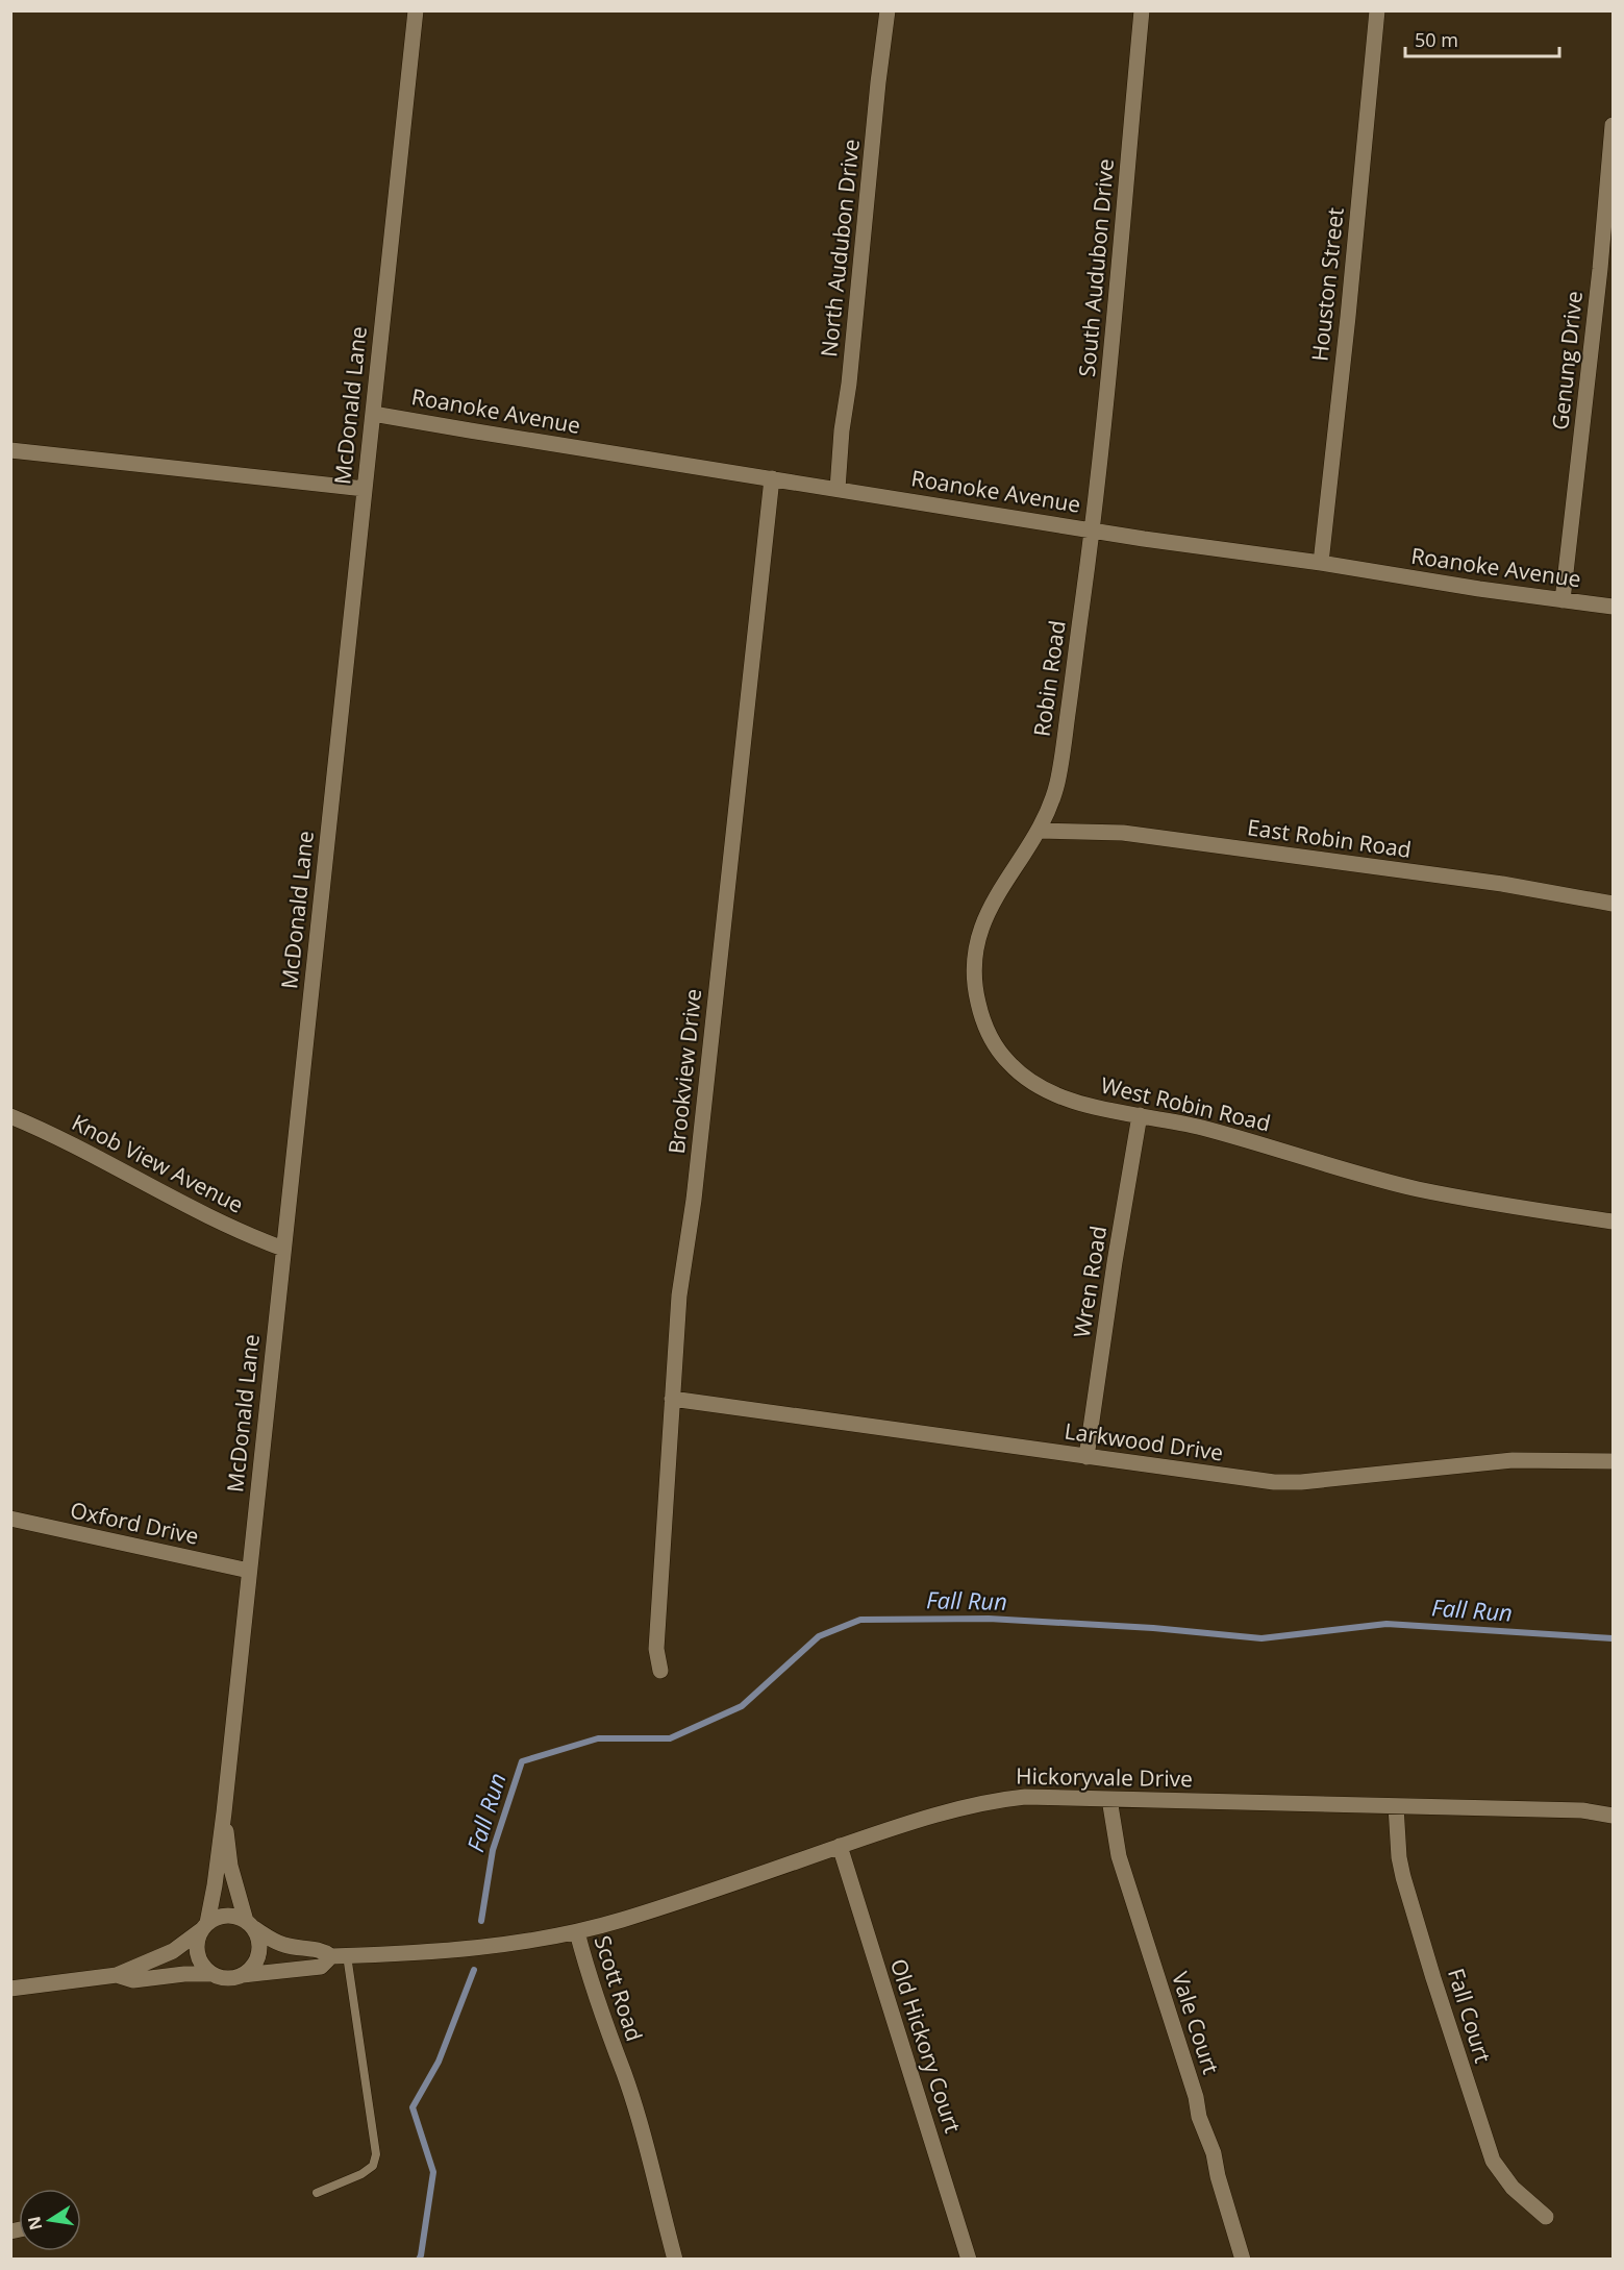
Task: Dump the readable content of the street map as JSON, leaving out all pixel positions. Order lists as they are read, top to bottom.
{
  "streets": {
    "street": [
      "North Audubon Drive",
      "South Audubon Drive",
      "Houston Street",
      "Genung Drive",
      "McDonald Lane",
      "Roanoke Avenue",
      "Robin Road",
      "East Robin Road",
      "Brookview Drive",
      "West Robin Road",
      "Knob View Avenue",
      "Wren Road",
      "Larkwood Drive",
      "Oxford Drive",
      "Hickoryvale Drive",
      "Scott Road",
      "Fall Court",
      "Vale Court",
      "Old Hickory Court"
    ]
  },
  "crossings": [
    ["North Audubon Drive", "Roanoke Avenue"],
    ["South Audubon Drive", "Roanoke Avenue"],
    ["South Audubon Drive", "Robin Road"],
    ["Houston Street", "Roanoke Avenue"],
    ["Genung Drive", "Roanoke Avenue"],
    ["McDonald Lane", "Roanoke Avenue"],
    ["McDonald Lane", "Knob View Avenue"],
    ["McDonald Lane", "Oxford Drive"],
    ["McDonald Lane", "Scott Road"],
    ["Roanoke Avenue", "Robin Road"],
    ["Roanoke Avenue", "Brookview Drive"],
    ["Robin Road", "East Robin Road"],
    ["Robin Road", "West Robin Road"],
    ["East Robin Road", "West Robin Road"],
    ["Brookview Drive", "Larkwood Drive"],
    ["West Robin Road", "Wren Road"],
    ["Wren Road", "Larkwood Drive"],
    ["Hickoryvale Drive", "Scott Road"],
    ["Hickoryvale Drive", "Fall Court"],
    ["Hickoryvale Drive", "Vale Court"],
    ["Hickoryvale Drive", "Old Hickory Court"]
  ],
  "water": ["Fall Run"],
  "scale_bar": "50 m",
  "north": "left"
}
